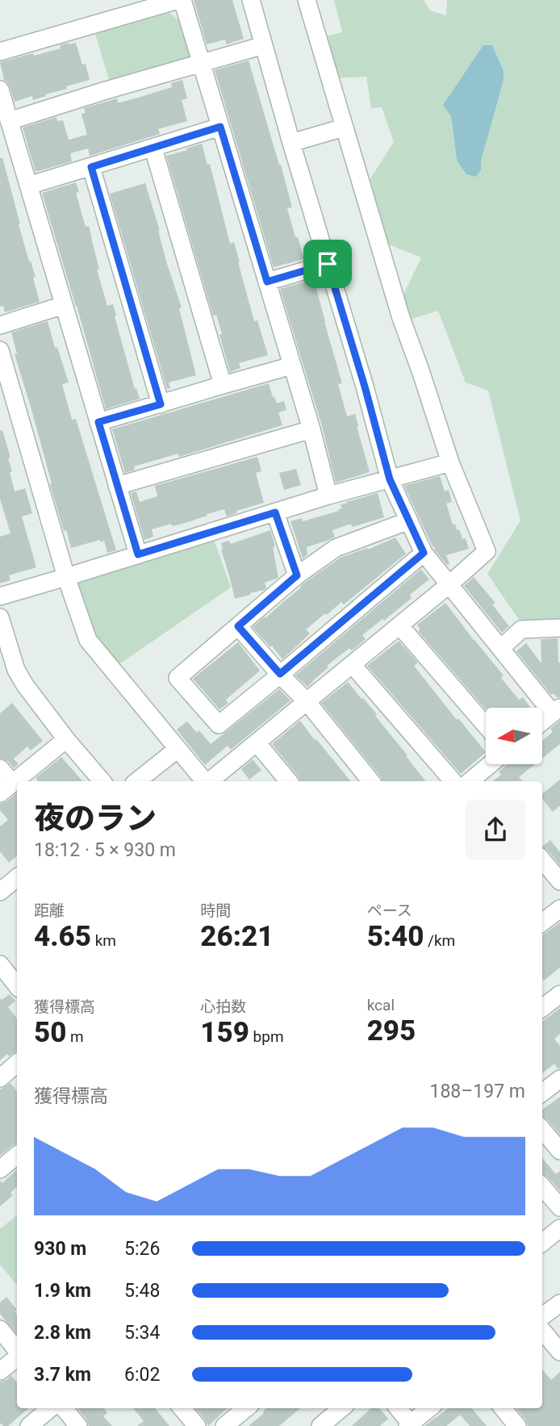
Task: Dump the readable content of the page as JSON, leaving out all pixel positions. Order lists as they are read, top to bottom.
{
  "north": "left",
  "page": {
    "heading": ["夜のラン", "18:12 · 5 × 930 m"],
    "stats": [
      ["距離", "4.65 km"],
      ["時間", "26:21"],
      ["ペース", "5:40 /km"],
      ["獲得標高", "50 m"],
      ["心拍数", "159 bpm"],
      ["kcal", "295"]
    ],
    "chart": ["獲得標高", "188–197 m"],
    "list": [
      {
        "name": "930 m",
        "note": "5:26"
      },
      {
        "name": "1.9 km",
        "note": "5:48"
      },
      {
        "name": "2.8 km",
        "note": "5:34"
      },
      {
        "name": "3.7 km",
        "note": "6:02"
      }
    ]
  }
}
